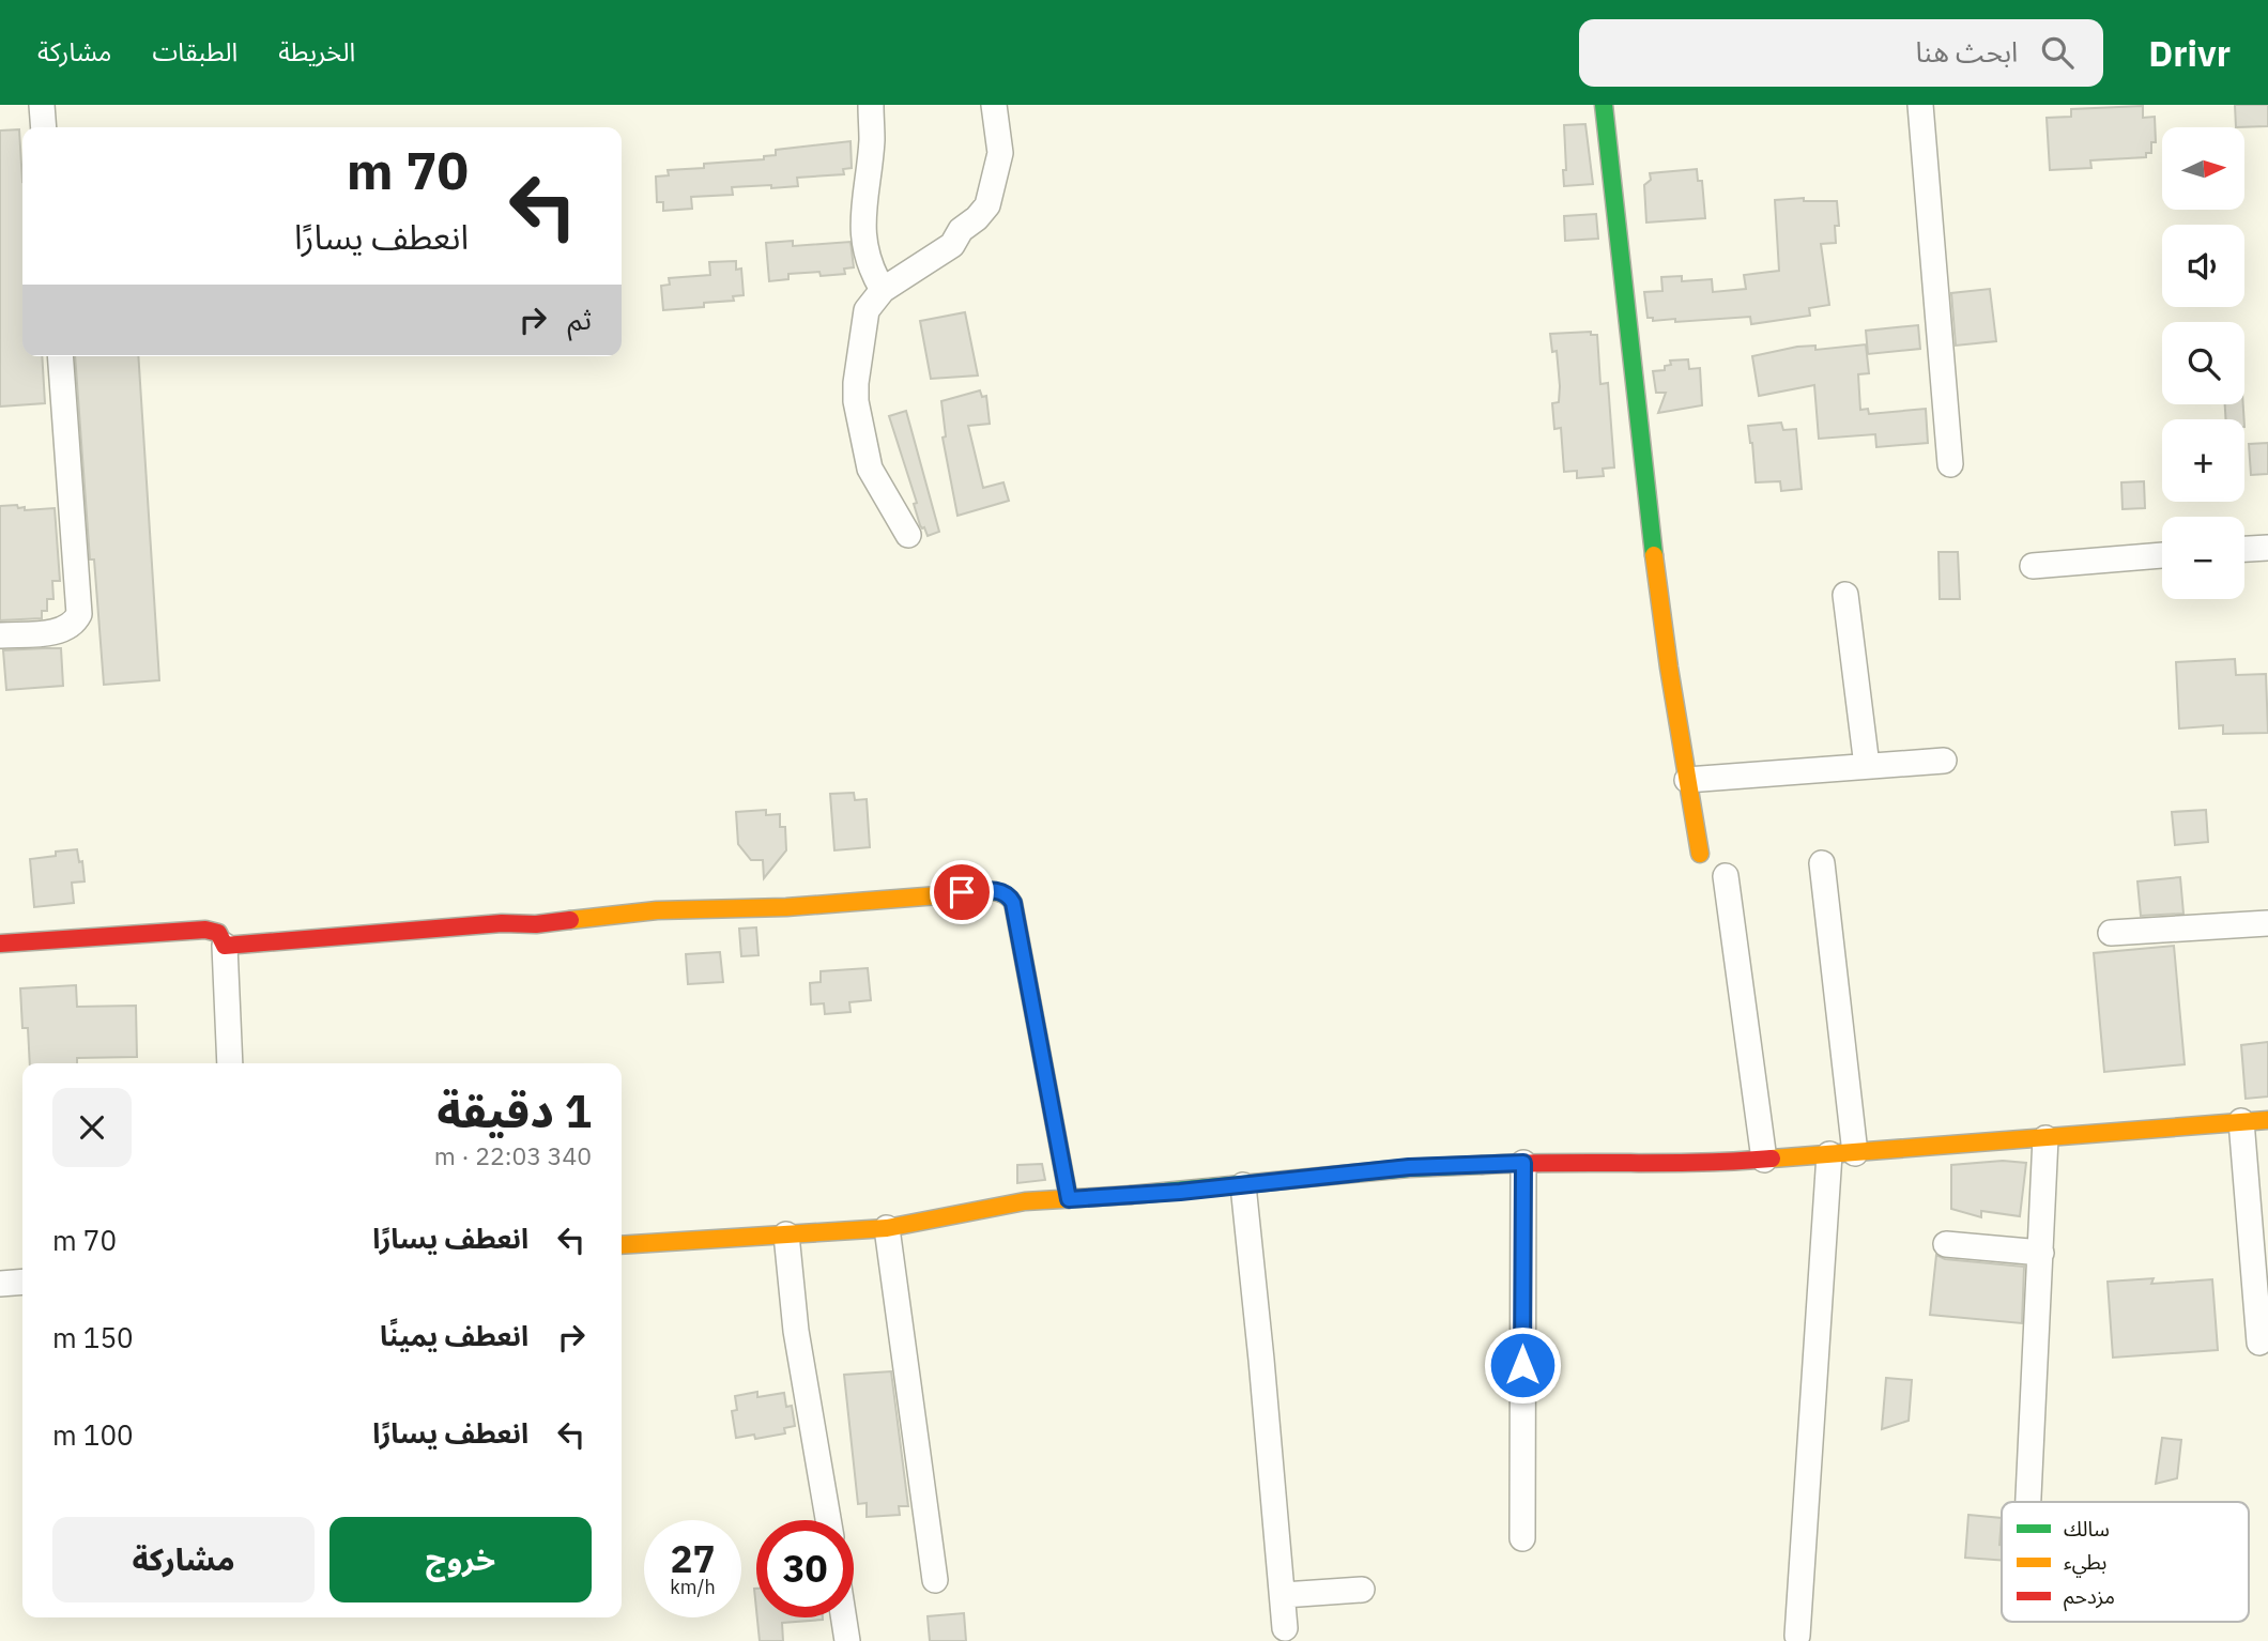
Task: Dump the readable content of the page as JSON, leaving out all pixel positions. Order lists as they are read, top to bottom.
{
  "legend": ["سالك", "بطيء", "مزدحم"],
  "north": "right",
  "page": {
    "header": "Drivr",
    "search": "ابحث هنا",
    "nav": ["الخريطة", "الطبقات", "مشاركة"],
    "map_buttons": ["+", "−"],
    "turn": ["70 m", "انعطف يسارًا"],
    "then": "ثم",
    "heading": ["1 دقيقة", "340 m · 22:03"],
    "list": [
      {
        "name": "انعطف يسارًا",
        "value": "70 m"
      },
      {
        "name": "انعطف يمينًا",
        "value": "150 m"
      },
      {
        "name": "انعطف يسارًا",
        "value": "100 m"
      }
    ],
    "buttons": ["خروج", "مشاركة"],
    "speed": "27 km/h",
    "limit": "30"
  }
}
